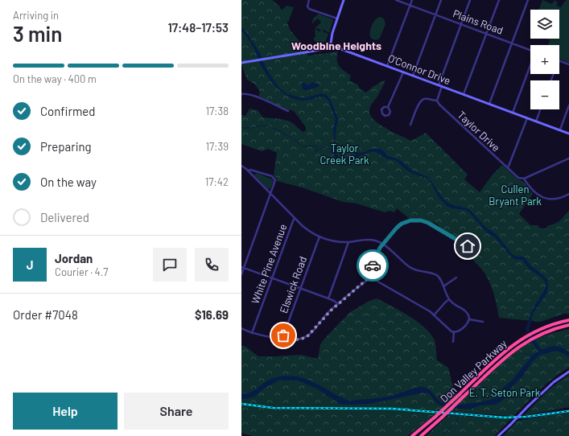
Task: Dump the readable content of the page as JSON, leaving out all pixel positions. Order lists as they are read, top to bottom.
{
  "streets": {
    "highway": ["Don Valley Parkway"],
    "main road": ["O'Connor Drive"],
    "street": [
      "Plains Road",
      "Taylor Drive",
      "White Pine Avenue",
      "Elswick Road"
    ]
  },
  "districts": ["Woodbine Heights"],
  "parks": ["Taylor Creek Park", "Cullen Bryant Park", "E. T. Seton Park"],
  "page": {
    "heading": ["3 min", "Arriving in", "17:48–17:53"],
    "panel": [
      "Jordan",
      "Courier · 4.7",
      "Order #7048",
      "$16.69"
    ],
    "map_buttons": ["+", "−"],
    "bar": "On the way · 400 m",
    "list": [
      ["Confirmed", "17:38"],
      ["Preparing", "17:39"],
      ["On the way", "17:42"],
      "Delivered"
    ],
    "round": "J",
    "buttons": ["Help", "Share"]
  }
}
